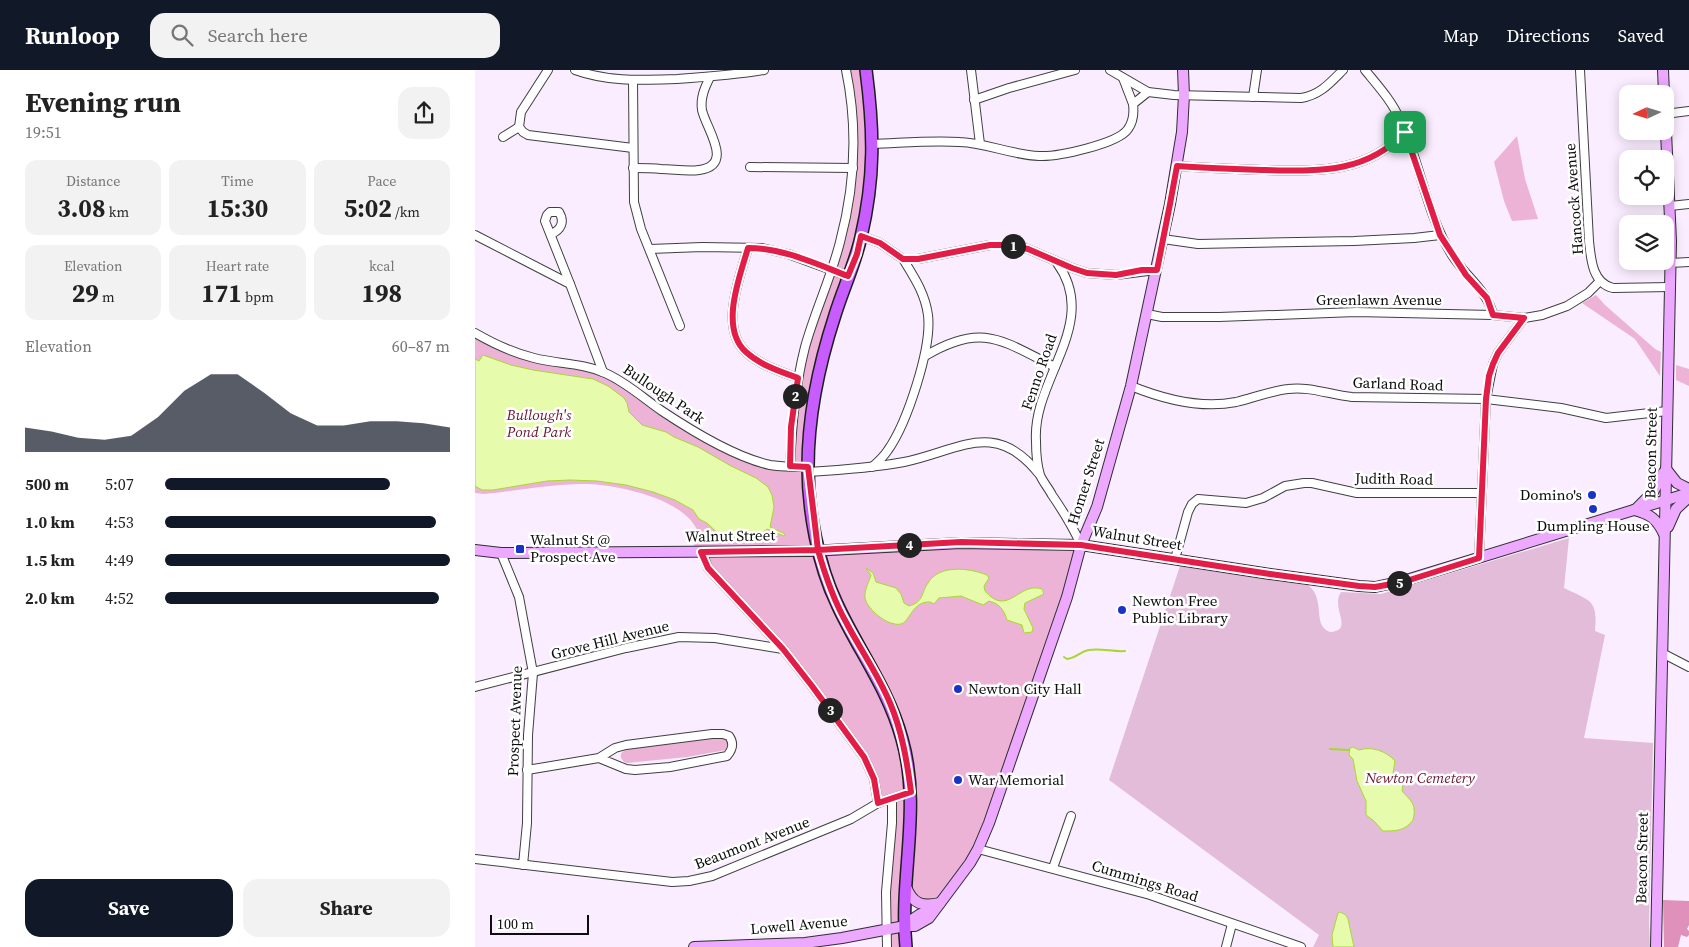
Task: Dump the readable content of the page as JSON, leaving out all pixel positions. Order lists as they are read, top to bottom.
{
  "streets": {
    "main road": [
      "Beacon Street",
      "Homer Street",
      "Walnut Street",
      "Lowell Avenue"
    ],
    "street": [
      "Hancock Avenue",
      "Greenlawn Avenue",
      "Fenno Road",
      "Garland Road",
      "Bullough Park",
      "Judith Road",
      "Grove Hill Avenue",
      "Prospect Avenue",
      "Beaumont Avenue",
      "Cummings Road"
    ]
  },
  "crossings": [
    ["Hancock Avenue", "Greenlawn Avenue"],
    ["Greenlawn Avenue", "Homer Street"],
    ["Fenno Road", "Bullough Park"],
    ["Fenno Road", "Homer Street"],
    ["Fenno Road", "Walnut Street"],
    ["Garland Road", "Beacon Street"],
    ["Garland Road", "Homer Street"],
    ["Beacon Street", "Walnut Street"],
    ["Judith Road", "Walnut Street"],
    ["Homer Street", "Walnut Street"],
    ["Homer Street", "Cummings Road"],
    ["Homer Street", "Lowell Avenue"],
    ["Walnut Street", "Prospect Avenue"],
    ["Grove Hill Avenue", "Prospect Avenue"],
    ["Prospect Avenue", "Beaumont Avenue"]
  ],
  "parks": ["Bullough's Pond Park", "Newton Cemetery"],
  "places": {
    "other": [
      "Domino's",
      "Dumpling House",
      "Newton Free Public Library",
      "Newton City Hall",
      "War Memorial"
    ],
    "transit": ["Walnut St @ Prospect Ave"]
  },
  "scale_bar": "100 m",
  "north": "left",
  "page": {
    "header": "Runloop",
    "search": "Search here",
    "nav": ["Map", "Directions", "Saved"],
    "heading": ["Evening run", "19:51"],
    "stats": [
      ["Distance", "3.08 km"],
      ["Time", "15:30"],
      ["Pace", "5:02 /km"],
      ["Elevation", "29 m"],
      ["Heart rate", "171 bpm"],
      ["kcal", "198"]
    ],
    "pins": [
      "1",
      "2",
      "4",
      "5",
      "3"
    ],
    "chart": ["Elevation", "60–87 m"],
    "list": [
      {
        "name": "500 m",
        "note": "5:07"
      },
      {
        "name": "1.0 km",
        "note": "4:53"
      },
      {
        "name": "1.5 km",
        "note": "4:49"
      },
      {
        "name": "2.0 km",
        "note": "4:52"
      }
    ],
    "buttons": ["Save", "Share"],
    "scale": "100 m"
  }
}
